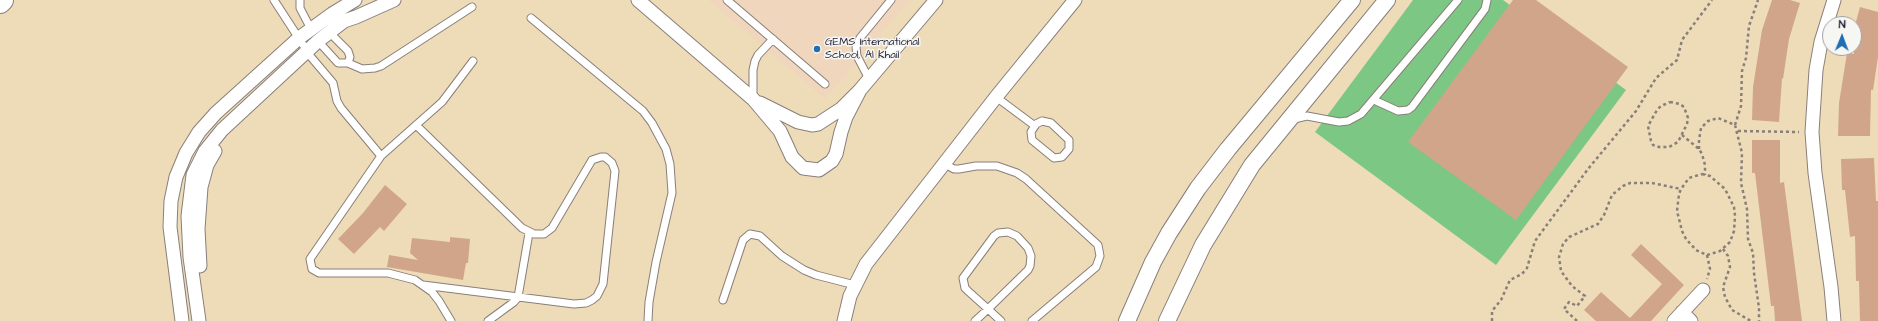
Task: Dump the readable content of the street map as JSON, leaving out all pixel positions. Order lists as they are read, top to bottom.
{
  "places": ["GEMS International School, Al Khail"],
  "north": "top"
}
